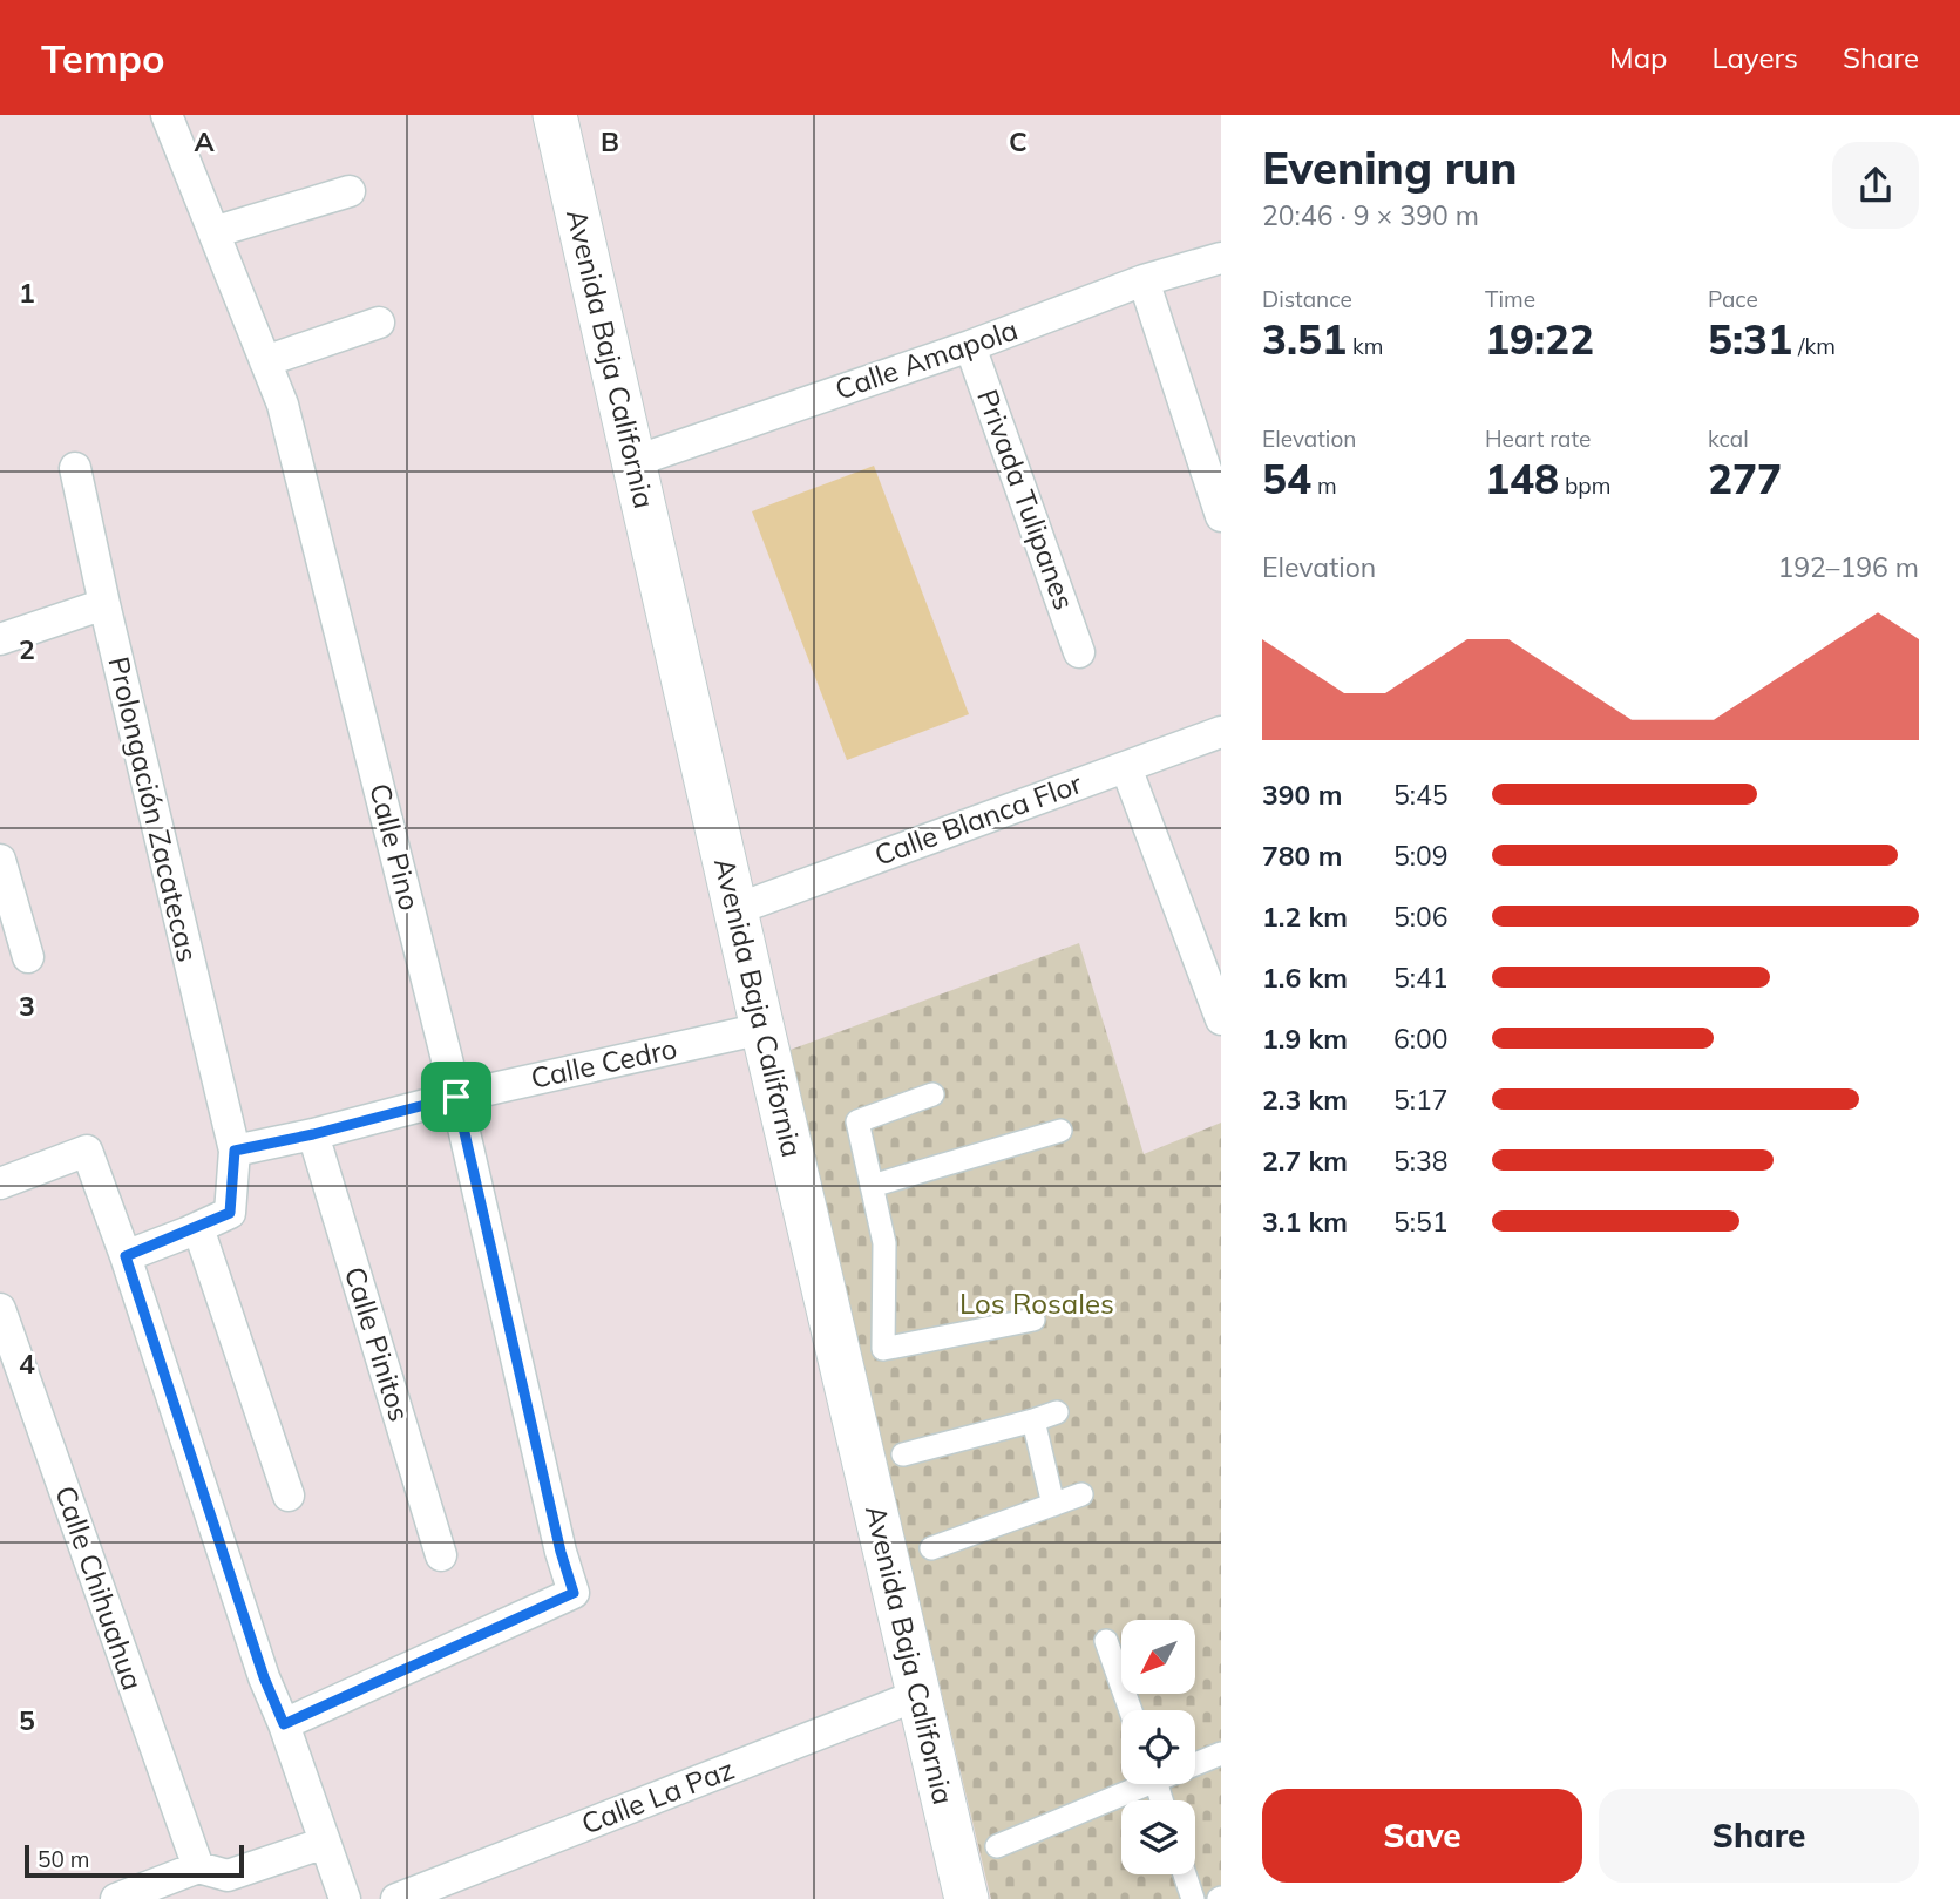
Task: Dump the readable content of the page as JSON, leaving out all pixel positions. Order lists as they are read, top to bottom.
{
  "streets": {
    "main road": ["Avenida Baja California"],
    "street": [
      "Calle Amapola",
      "Privada Tulipanes",
      "Prolongación Zacatecas",
      "Calle Blanca Flor",
      "Calle Pino",
      "Calle Cedro",
      "Calle Pinitos",
      "Calle Chihuahua",
      "Calle La Paz"
    ]
  },
  "crossings": [
    ["Avenida Baja California", "Calle Amapola"],
    ["Avenida Baja California", "Calle Blanca Flor"],
    ["Avenida Baja California", "Calle Cedro"],
    ["Avenida Baja California", "Calle La Paz"],
    ["Calle Amapola", "Privada Tulipanes"],
    ["Prolongación Zacatecas", "Calle Cedro"],
    ["Calle Pino", "Calle Cedro"],
    ["Calle Cedro", "Calle Pinitos"]
  ],
  "parks": ["Los Rosales"],
  "scale_bar": "50 m",
  "north": "bottom left",
  "page": {
    "header": "Tempo",
    "nav": ["Map", "Layers", "Share"],
    "heading": ["Evening run", "20:46 · 9 × 390 m"],
    "stats": [
      ["Distance", "3.51 km"],
      ["Time", "19:22"],
      ["Pace", "5:31 /km"],
      ["Elevation", "54 m"],
      ["Heart rate", "148 bpm"],
      ["kcal", "277"]
    ],
    "chart": ["Elevation", "192–196 m"],
    "list": [
      {
        "name": "390 m",
        "note": "5:45"
      },
      {
        "name": "780 m",
        "note": "5:09"
      },
      {
        "name": "1.2 km",
        "note": "5:06"
      },
      {
        "name": "1.6 km",
        "note": "5:41"
      },
      {
        "name": "1.9 km",
        "note": "6:00"
      },
      {
        "name": "2.3 km",
        "note": "5:17"
      },
      {
        "name": "2.7 km",
        "note": "5:38"
      },
      {
        "name": "3.1 km",
        "note": "5:51"
      }
    ],
    "buttons": ["Save", "Share"],
    "scale": "50 m"
  },
  "grid": {
    "columns": ["A", "B", "C"],
    "rows": [
      "1",
      "2",
      "3",
      "4",
      "5"
    ]
  }
}
